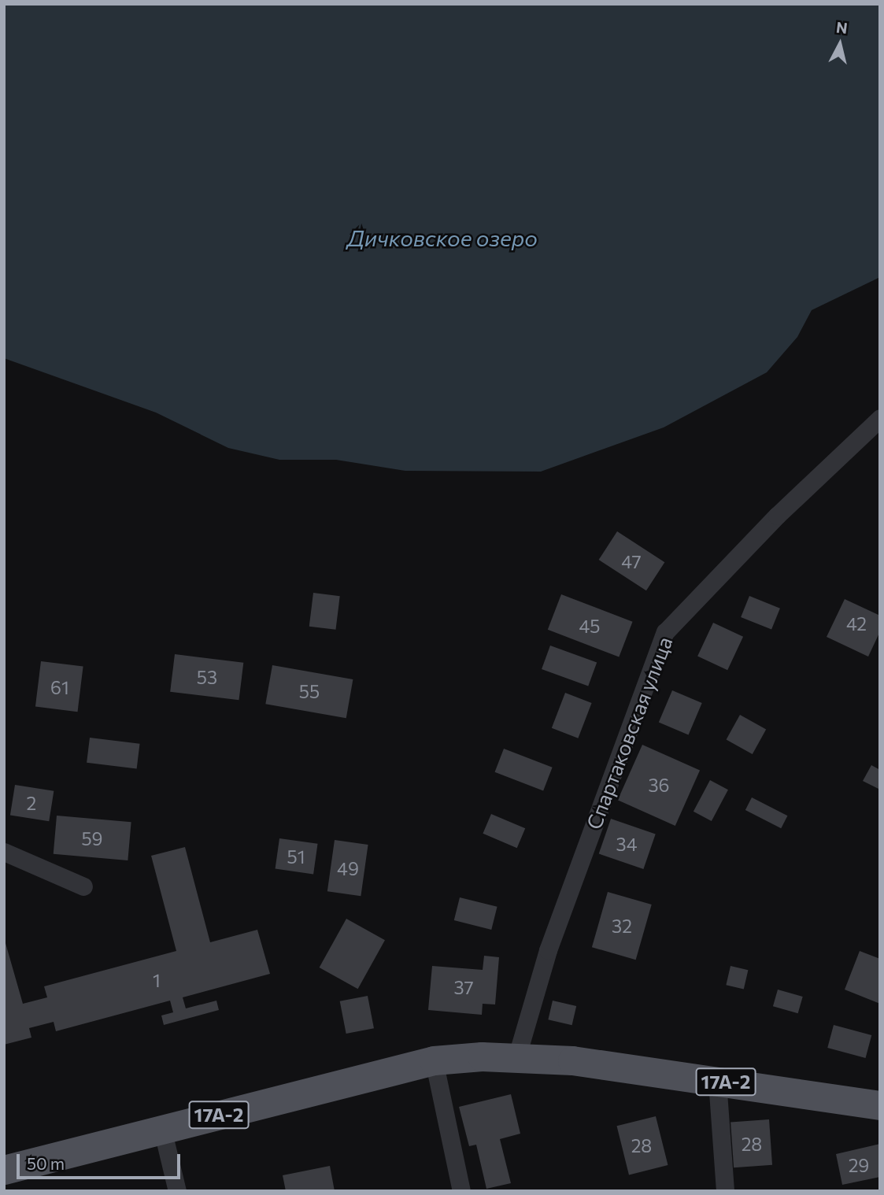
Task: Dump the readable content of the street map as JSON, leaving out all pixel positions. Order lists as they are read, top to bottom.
{
  "streets": {
    "main road": ["17А-2"],
    "street": ["Спартаковская улица"]
  },
  "crossings": [
    ["Спартаковская улица", "17А-2"]
  ],
  "water": ["Дичковское озеро"],
  "house_numbers": [
    "47",
    "42",
    "45",
    "53",
    "61",
    "55",
    "36",
    "2",
    "59",
    "34",
    "51",
    "49",
    "32",
    "1",
    "37",
    "28",
    "28",
    "29"
  ],
  "scale_bar": "50 m",
  "north": "top"
}
